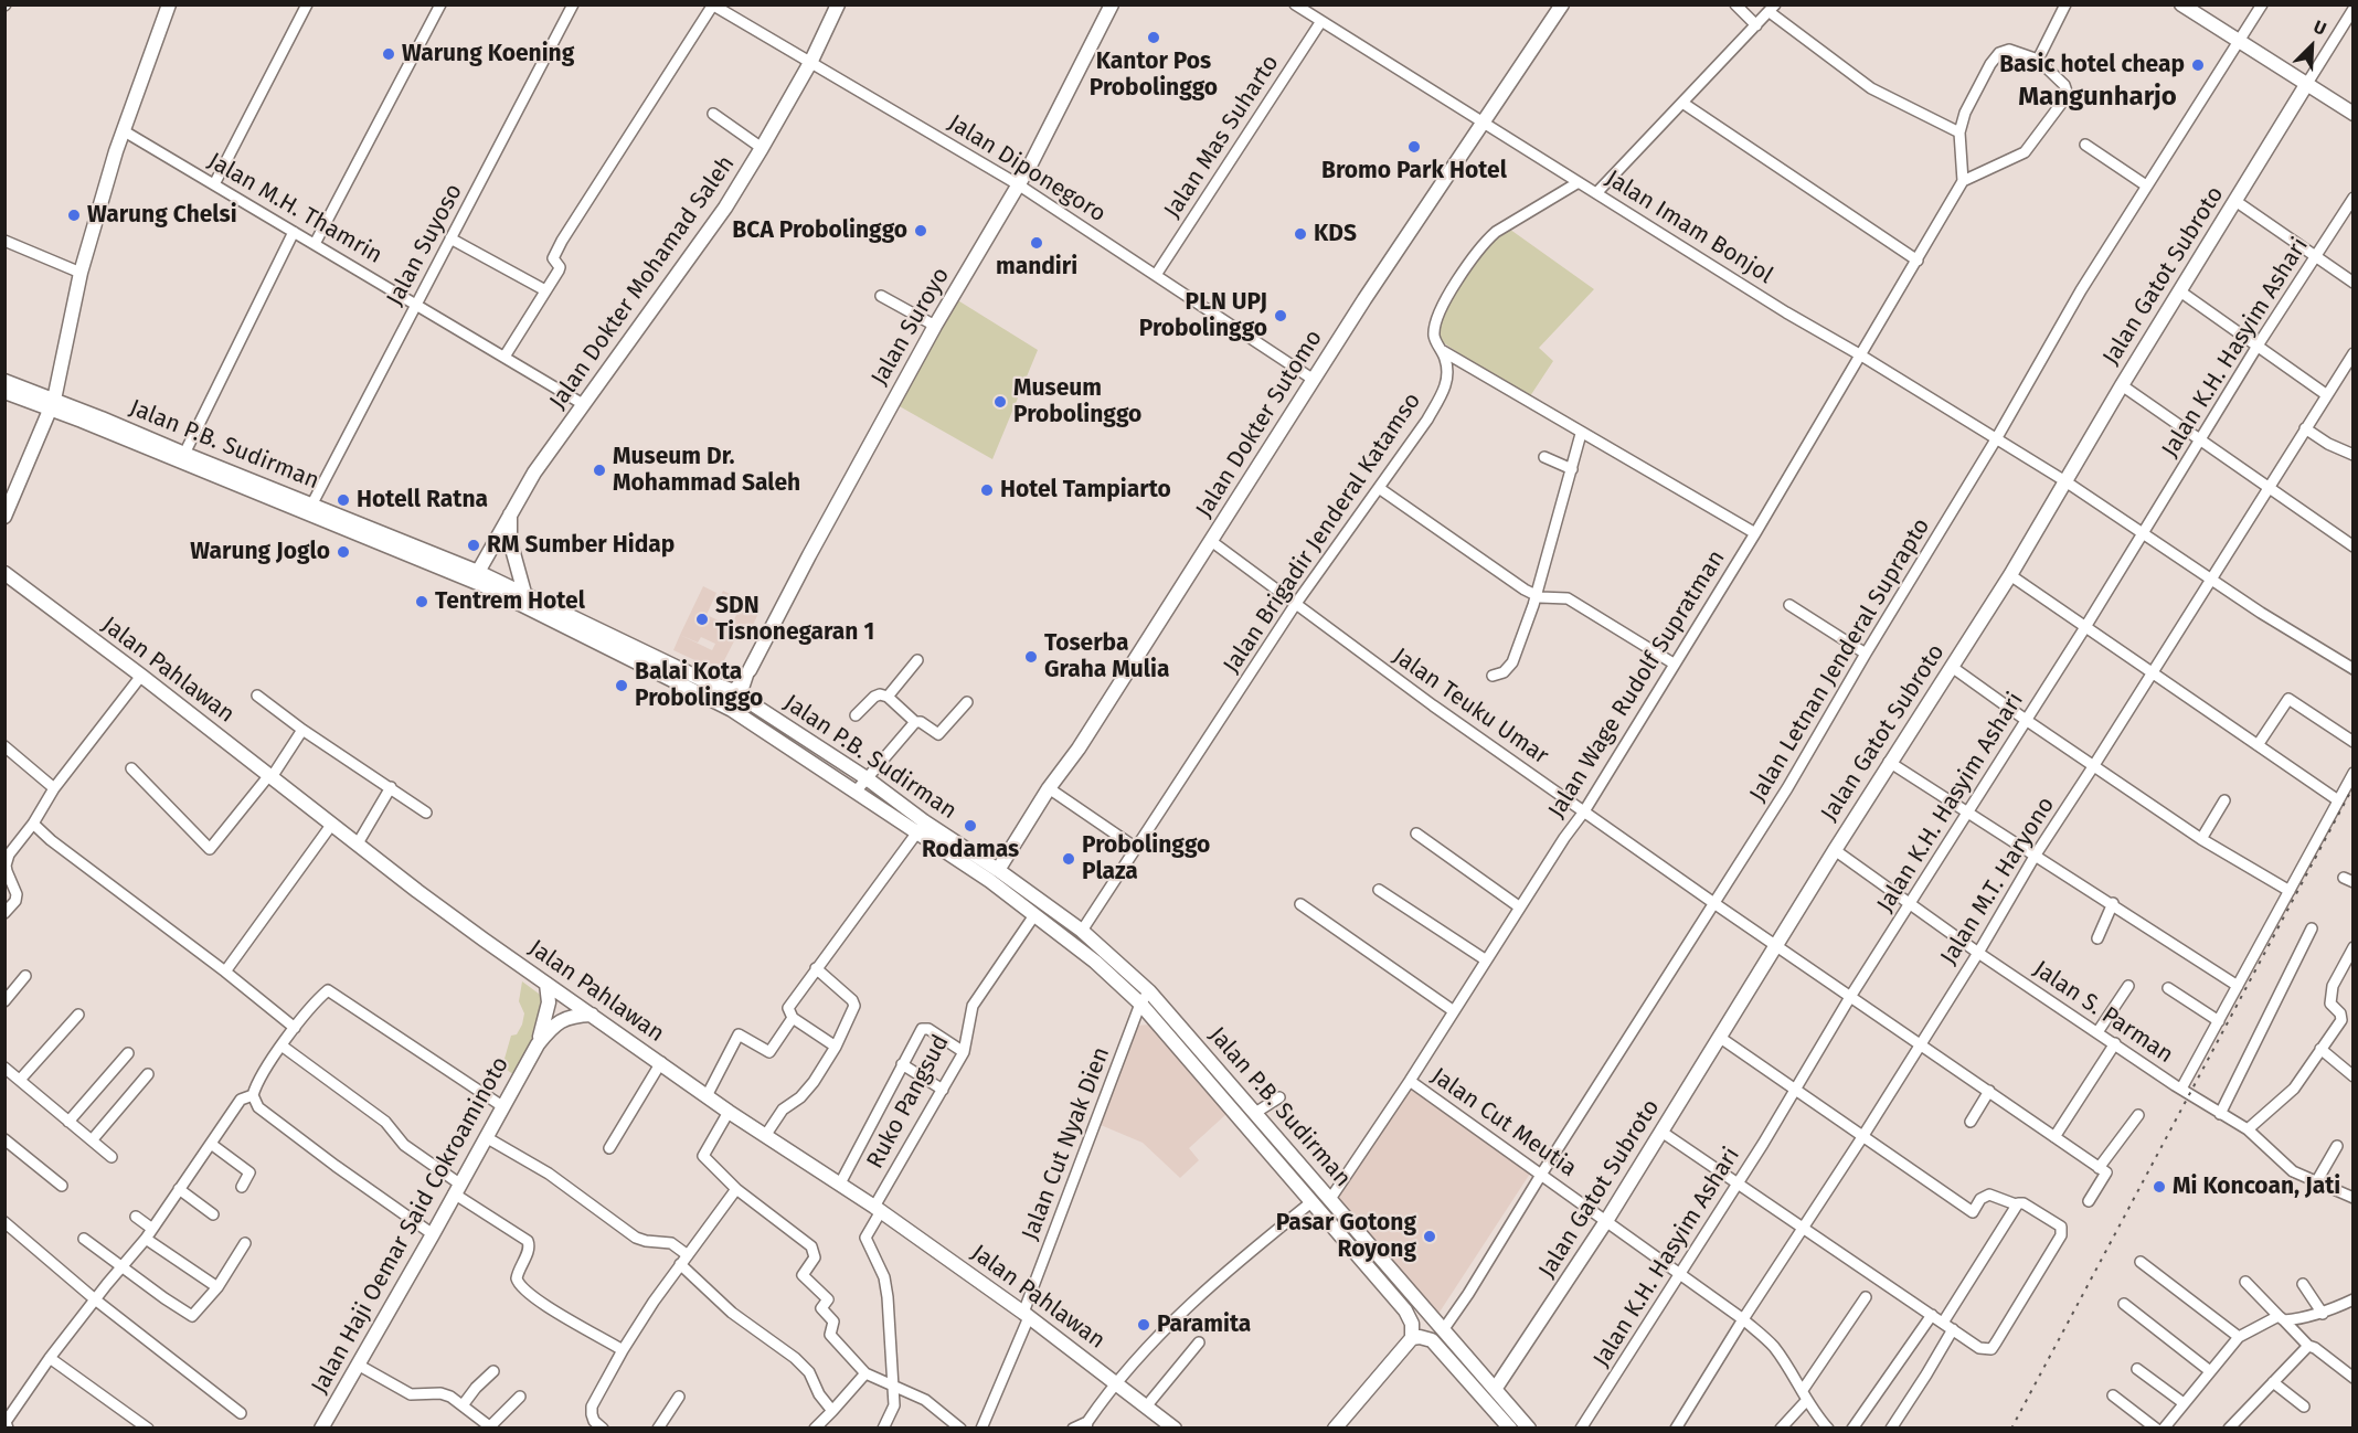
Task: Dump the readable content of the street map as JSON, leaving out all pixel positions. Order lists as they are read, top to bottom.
{
  "streets": {
    "main road": [
      "Jalan Gatot Subroto",
      "Jalan Dokter Mohamad Saleh",
      "Jalan Suroyo",
      "Jalan Dokter Sutomo",
      "Jalan P.B. Sudirman",
      "Jalan Pahlawan",
      "Jalan Haji Oemar Said Cokroaminoto"
    ],
    "street": [
      "Jalan Mas Suharto",
      "Jalan Diponegoro",
      "Jalan M.H. Thamrin",
      "Jalan Imam Bonjol",
      "Jalan Suyoso",
      "Jalan K.H. Hasyim Ashari",
      "Jalan Brigadir Jenderal Katamso",
      "Jalan Letnan Jenderal Suprapto",
      "Jalan Wage Rudolf Supratman",
      "Jalan Teuku Umar",
      "Jalan M.T. Haryono",
      "Jalan S. Parman",
      "Ruko Pangsud",
      "Jalan Cut Meutia",
      "Jalan Cut Nyak Dien"
    ]
  },
  "crossings": [
    ["Jalan Mas Suharto", "Jalan Diponegoro"],
    ["Jalan Mas Suharto", "Jalan Imam Bonjol"],
    ["Jalan Diponegoro", "Jalan Dokter Mohamad Saleh"],
    ["Jalan Diponegoro", "Jalan Suroyo"],
    ["Jalan Diponegoro", "Jalan Dokter Sutomo"],
    ["Jalan M.H. Thamrin", "Jalan Suyoso"],
    ["Jalan M.H. Thamrin", "Jalan Dokter Mohamad Saleh"],
    ["Jalan Imam Bonjol", "Jalan Gatot Subroto"],
    ["Jalan Imam Bonjol", "Jalan K.H. Hasyim Ashari"],
    ["Jalan Imam Bonjol", "Jalan Dokter Sutomo"],
    ["Jalan Imam Bonjol", "Jalan Brigadir Jenderal Katamso"],
    ["Jalan Imam Bonjol", "Jalan Letnan Jenderal Suprapto"],
    ["Jalan Imam Bonjol", "Jalan Wage Rudolf Supratman"],
    ["Jalan Imam Bonjol", "Jalan M.T. Haryono"],
    ["Jalan Suyoso", "Jalan P.B. Sudirman"],
    ["Jalan Gatot Subroto", "Jalan P.B. Sudirman"],
    ["Jalan Gatot Subroto", "Jalan Teuku Umar"],
    ["Jalan Gatot Subroto", "Jalan S. Parman"],
    ["Jalan Gatot Subroto", "Jalan Cut Meutia"],
    ["Jalan Dokter Mohamad Saleh", "Jalan P.B. Sudirman"],
    ["Jalan Suroyo", "Jalan P.B. Sudirman"],
    ["Jalan K.H. Hasyim Ashari", "Jalan Teuku Umar"],
    ["Jalan K.H. Hasyim Ashari", "Jalan S. Parman"],
    ["Jalan K.H. Hasyim Ashari", "Jalan Cut Meutia"],
    ["Jalan Dokter Sutomo", "Jalan P.B. Sudirman"],
    ["Jalan Dokter Sutomo", "Jalan Teuku Umar"],
    ["Jalan P.B. Sudirman", "Jalan Brigadir Jenderal Katamso"],
    ["Jalan P.B. Sudirman", "Jalan Letnan Jenderal Suprapto"],
    ["Jalan P.B. Sudirman", "Jalan Wage Rudolf Supratman"],
    ["Jalan P.B. Sudirman", "Ruko Pangsud"],
    ["Jalan P.B. Sudirman", "Jalan Cut Nyak Dien"],
    ["Jalan Brigadir Jenderal Katamso", "Jalan Teuku Umar"],
    ["Jalan Letnan Jenderal Suprapto", "Jalan Teuku Umar"],
    ["Jalan Letnan Jenderal Suprapto", "Jalan Cut Meutia"],
    ["Jalan Pahlawan", "Ruko Pangsud"],
    ["Jalan Pahlawan", "Jalan Cut Nyak Dien"],
    ["Jalan Wage Rudolf Supratman", "Jalan Teuku Umar"],
    ["Jalan Wage Rudolf Supratman", "Jalan Cut Meutia"],
    ["Jalan Teuku Umar", "Jalan M.T. Haryono"],
    ["Jalan M.T. Haryono", "Jalan S. Parman"],
    ["Jalan M.T. Haryono", "Jalan Cut Meutia"]
  ],
  "districts": ["Mangunharjo"],
  "places": [
    "Kantor Pos Probolinggo",
    "Warung Koening",
    "Basic hotel cheap",
    "Bromo Park Hotel",
    "Warung Chelsi",
    "BCA Probolinggo",
    "KDS",
    "mandiri",
    "PLN UPJ Probolinggo",
    "Museum Probolinggo",
    "Museum Dr. Mohammad Saleh",
    "Hotel Tampiarto",
    "Hotell Ratna",
    "RM Sumber Hidap",
    "Warung Joglo",
    "Tentrem Hotel",
    "SDN Tisnonegaran 1",
    "Toserba Graha Mulia",
    "Balai Kota Probolinggo",
    "Rodamas",
    "Probolinggo Plaza",
    "Mi Koncoan, Jati",
    "Pasar Gotong Royong",
    "Paramita"
  ],
  "north": "top right"
}
